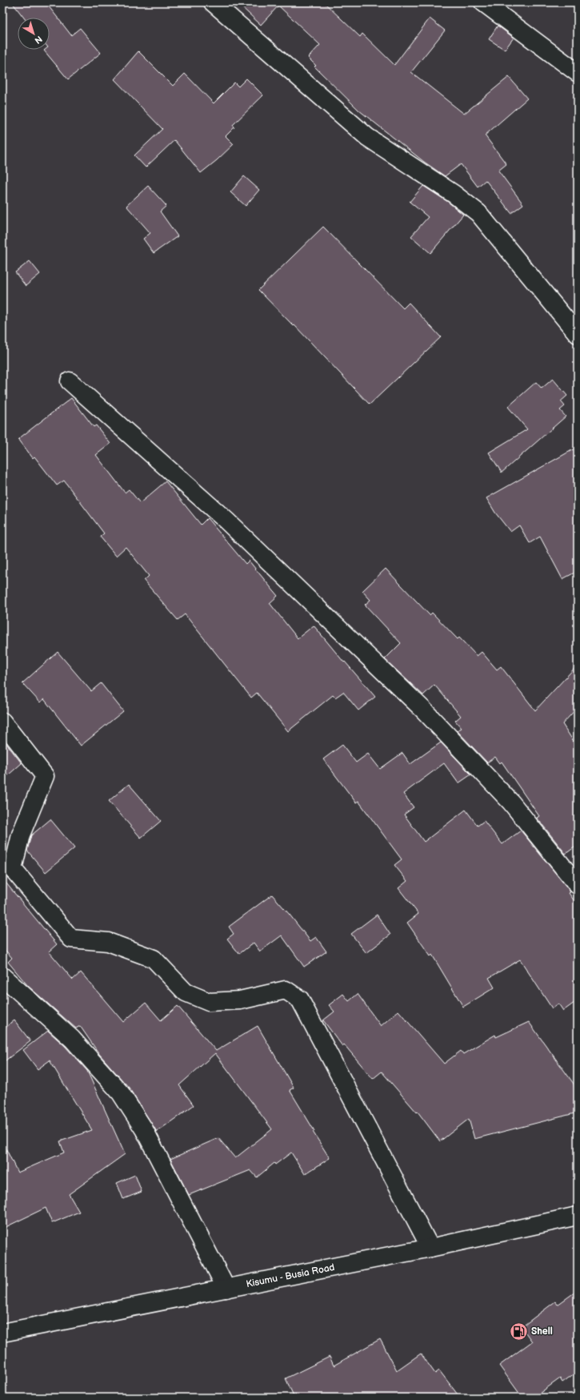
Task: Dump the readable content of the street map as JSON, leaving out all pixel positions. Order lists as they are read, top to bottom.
{
  "streets": {
    "main road": ["Kisumu - Busia Road"]
  },
  "places": {
    "fuel station": ["Shell"]
  },
  "north": "bottom right"
}
